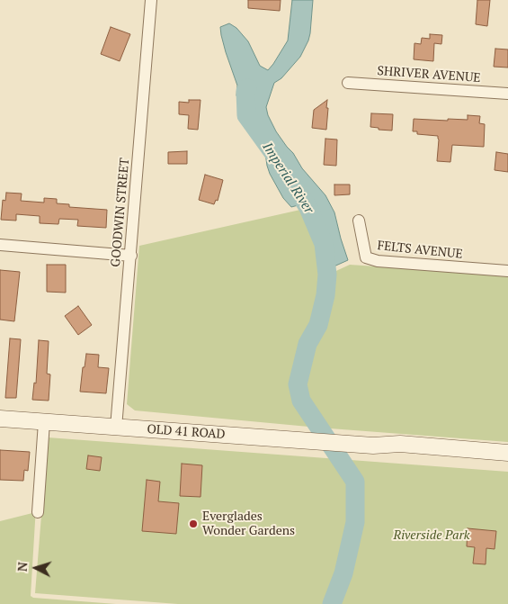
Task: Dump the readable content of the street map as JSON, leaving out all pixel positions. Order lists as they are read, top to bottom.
{
  "streets": {
    "street": [
      "SHRIVER AVENUE",
      "GOODWIN STREET",
      "FELTS AVENUE",
      "OLD 41 ROAD"
    ]
  },
  "crossings": [
    ["GOODWIN STREET", "OLD 41 ROAD"]
  ],
  "water": ["Imperial River"],
  "parks": ["Riverside Park"],
  "places": ["Everglades Wonder Gardens"],
  "north": "left"
}
